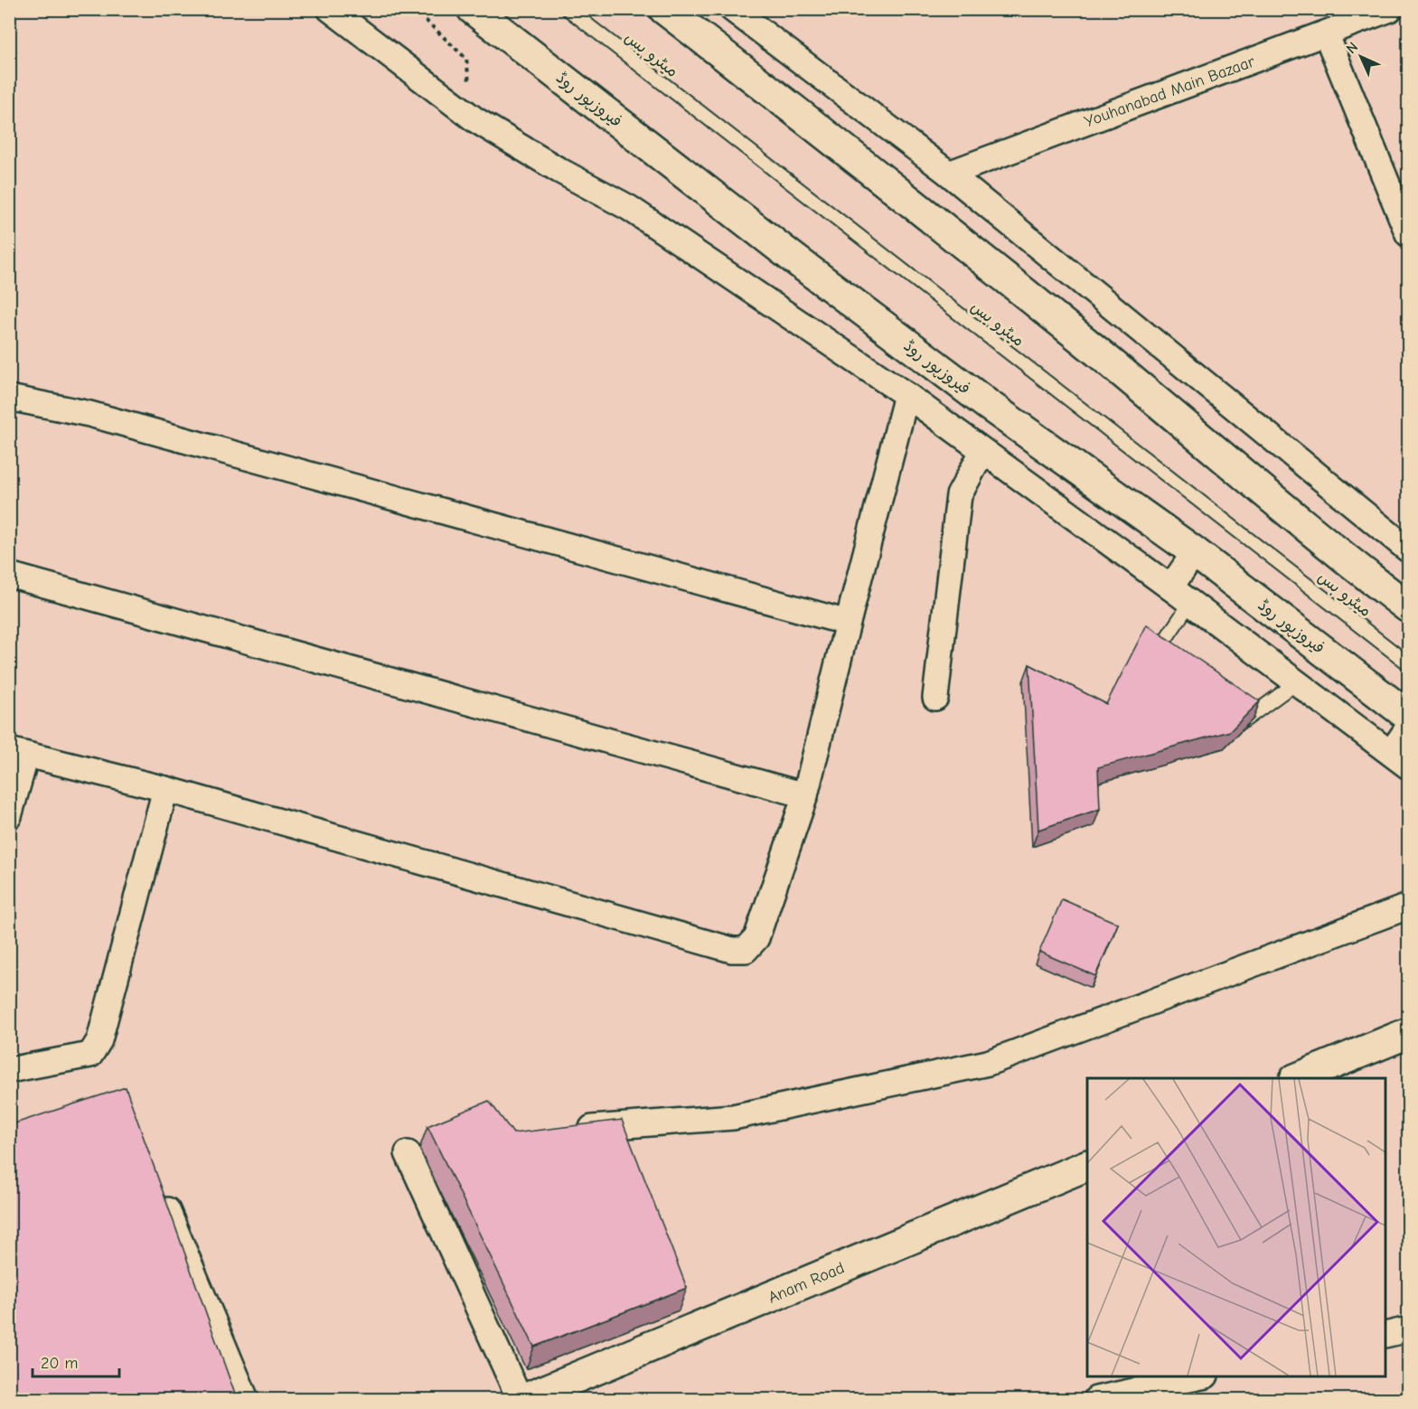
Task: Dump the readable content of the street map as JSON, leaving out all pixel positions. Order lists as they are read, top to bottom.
{
  "streets": {
    "main road": ["فیروزپور روڈ", "Anam Road"],
    "street": ["Youhanabad Main Bazaar"],
    "lane": ["میٹرو بس"]
  },
  "scale_bar": "20 m",
  "north": "top left"
}
